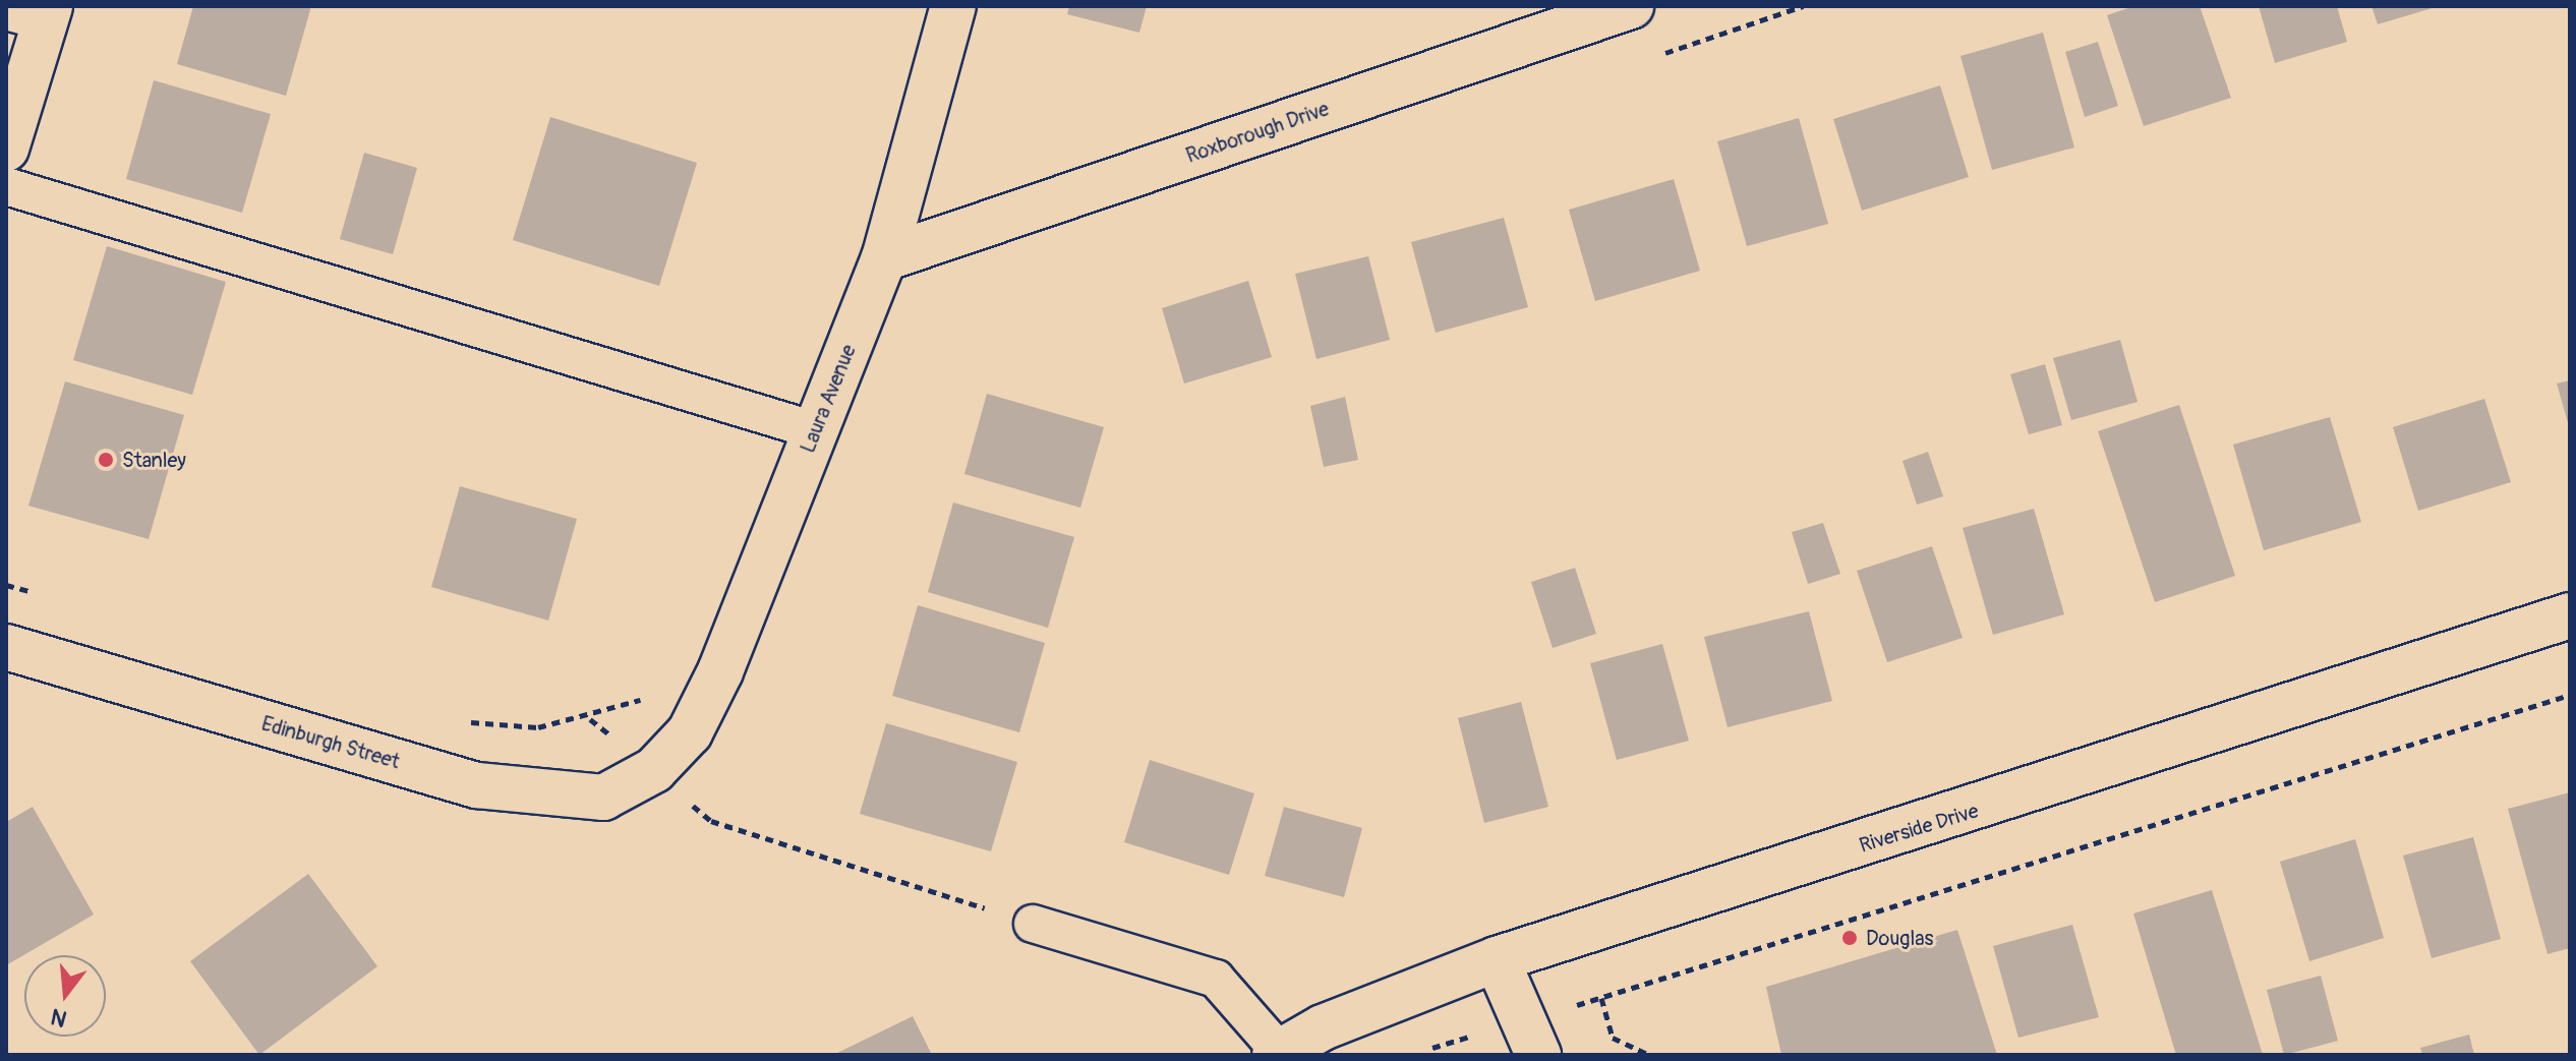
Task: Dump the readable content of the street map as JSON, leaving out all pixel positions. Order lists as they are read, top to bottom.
{
  "streets": {
    "street": [
      "Roxborough Drive",
      "Laura Avenue",
      "Edinburgh Street",
      "Riverside Drive"
    ]
  },
  "crossings": [
    ["Roxborough Drive", "Laura Avenue"],
    ["Laura Avenue", "Edinburgh Street"]
  ],
  "places": ["Stanley", "Douglas"],
  "north": "bottom"
}
